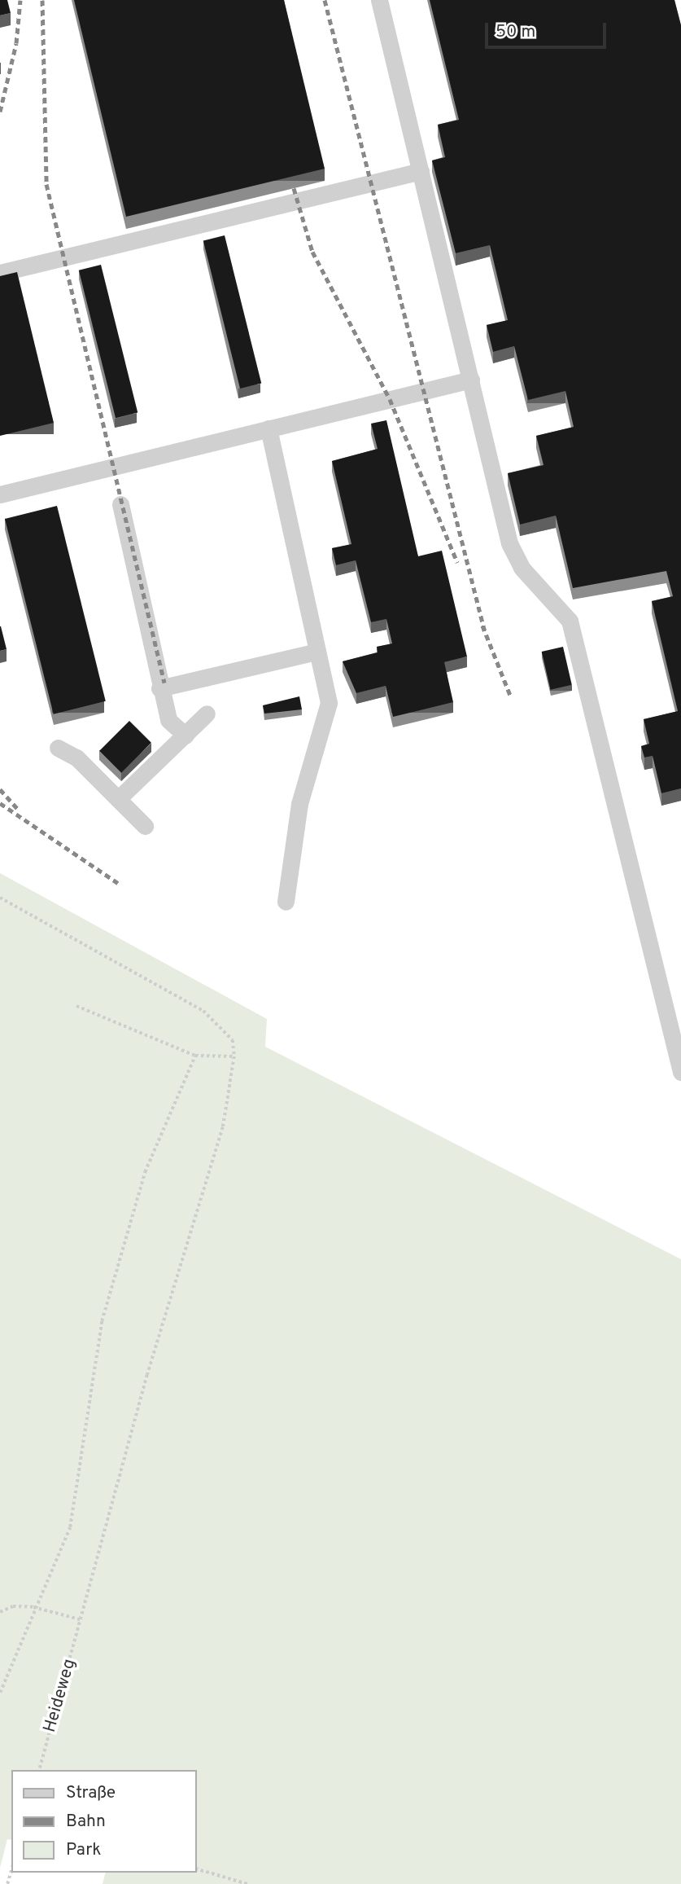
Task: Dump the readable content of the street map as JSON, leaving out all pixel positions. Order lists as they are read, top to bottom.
{
  "streets": {
    "path": ["Heideweg"]
  },
  "legend": ["Straße", "Bahn", "Park"],
  "scale_bar": "50 m"
}
